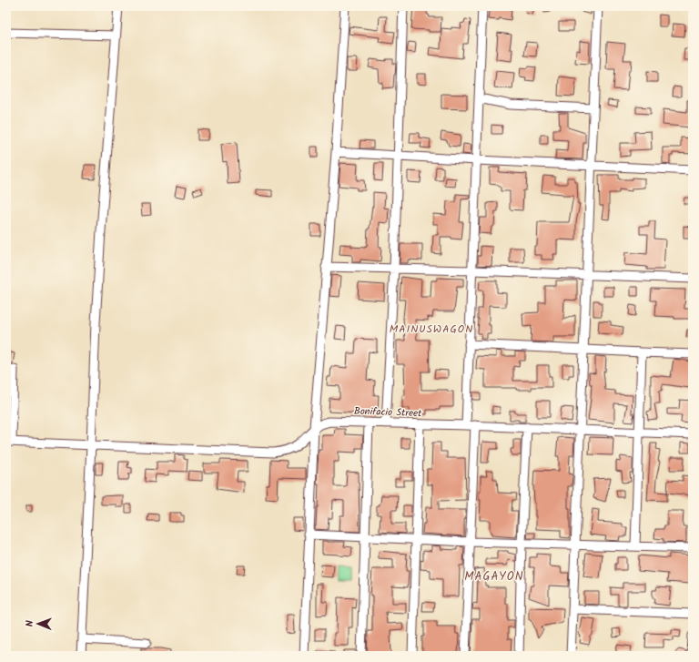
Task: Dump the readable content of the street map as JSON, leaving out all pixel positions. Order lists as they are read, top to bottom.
{
  "streets": {
    "street": ["Bonifacio Street"]
  },
  "districts": ["MAINUSWAGON", "MAGAYON"],
  "north": "left"
}
